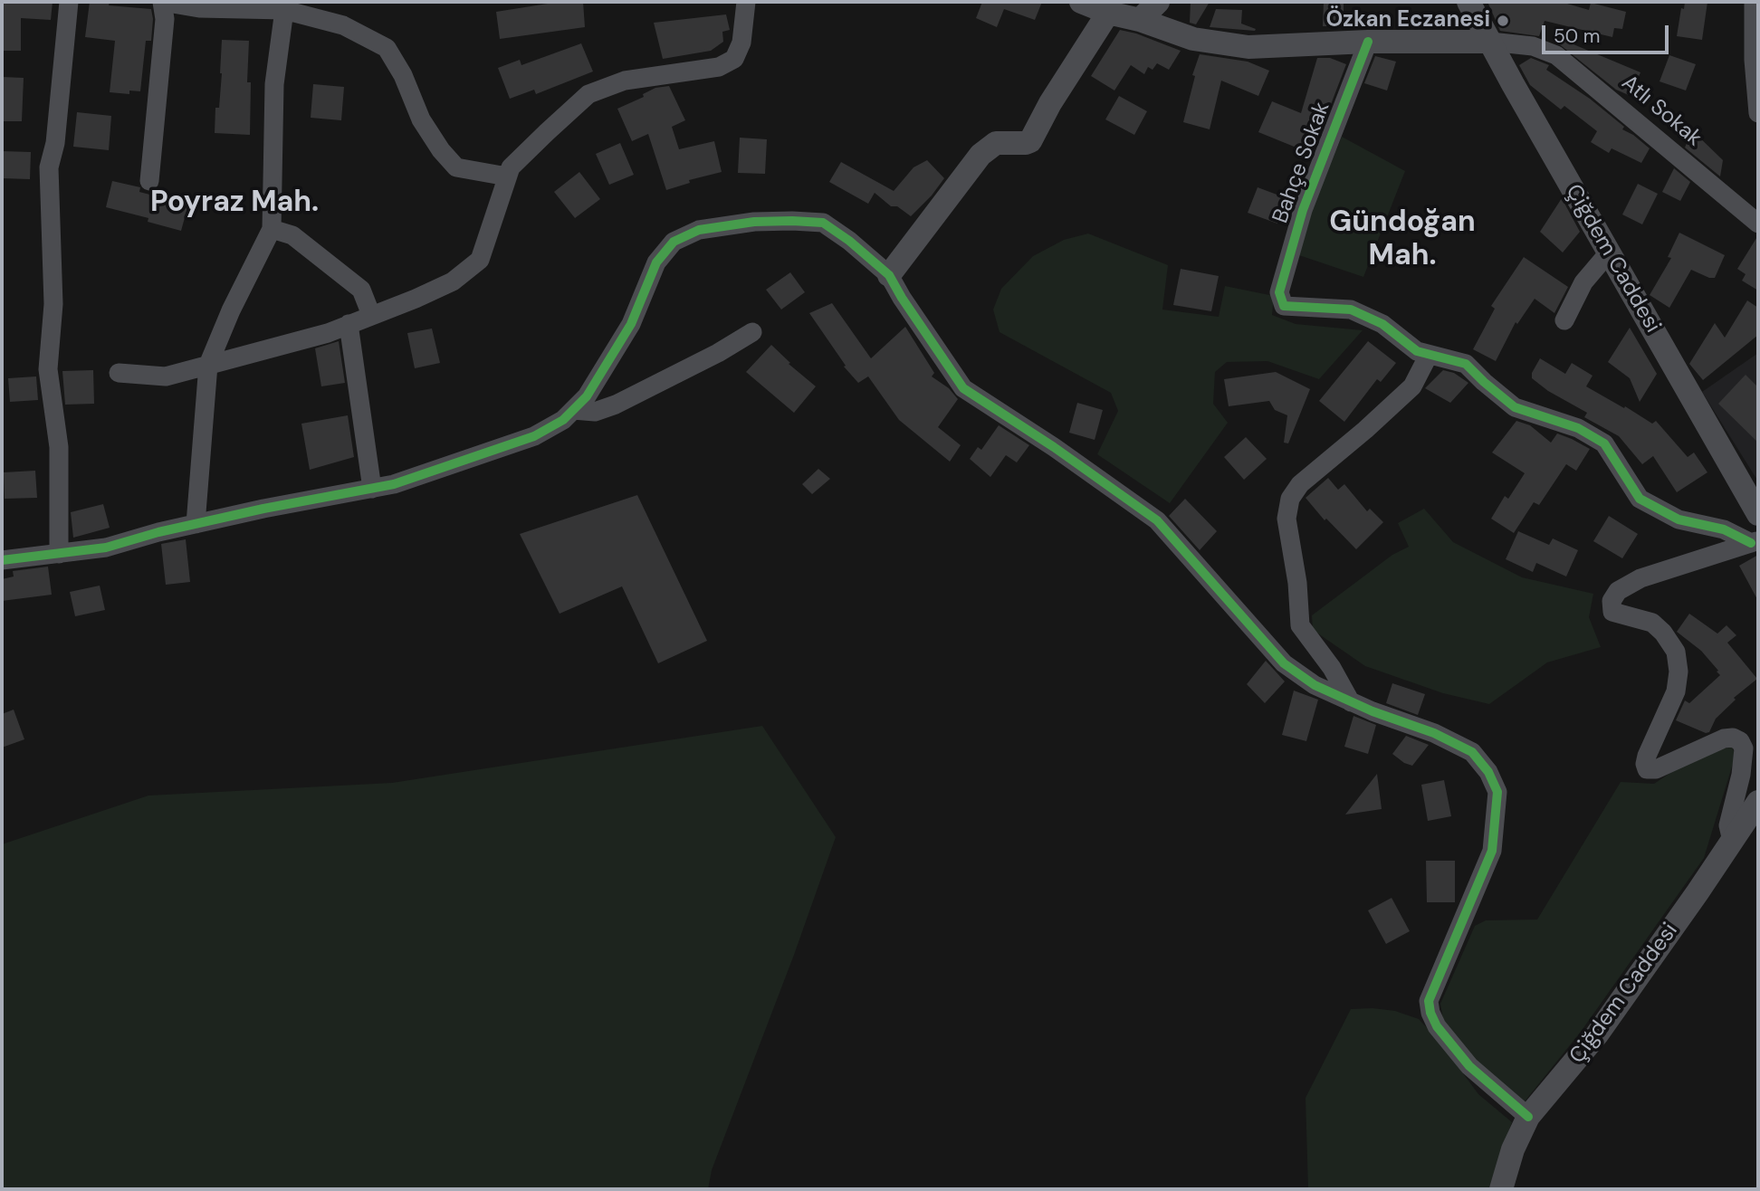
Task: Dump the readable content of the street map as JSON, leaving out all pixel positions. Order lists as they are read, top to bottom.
{
  "streets": {
    "street": ["Atlı Sokak", "Bahçe Sokak", "Çiğdem Caddesi"]
  },
  "crossings": [
    ["Atlı Sokak", "Çiğdem Caddesi"]
  ],
  "districts": ["Poyraz Mah.", "Gündoğan Mah."],
  "places": ["Özkan Eczanesi"],
  "scale_bar": "50 m"
}
